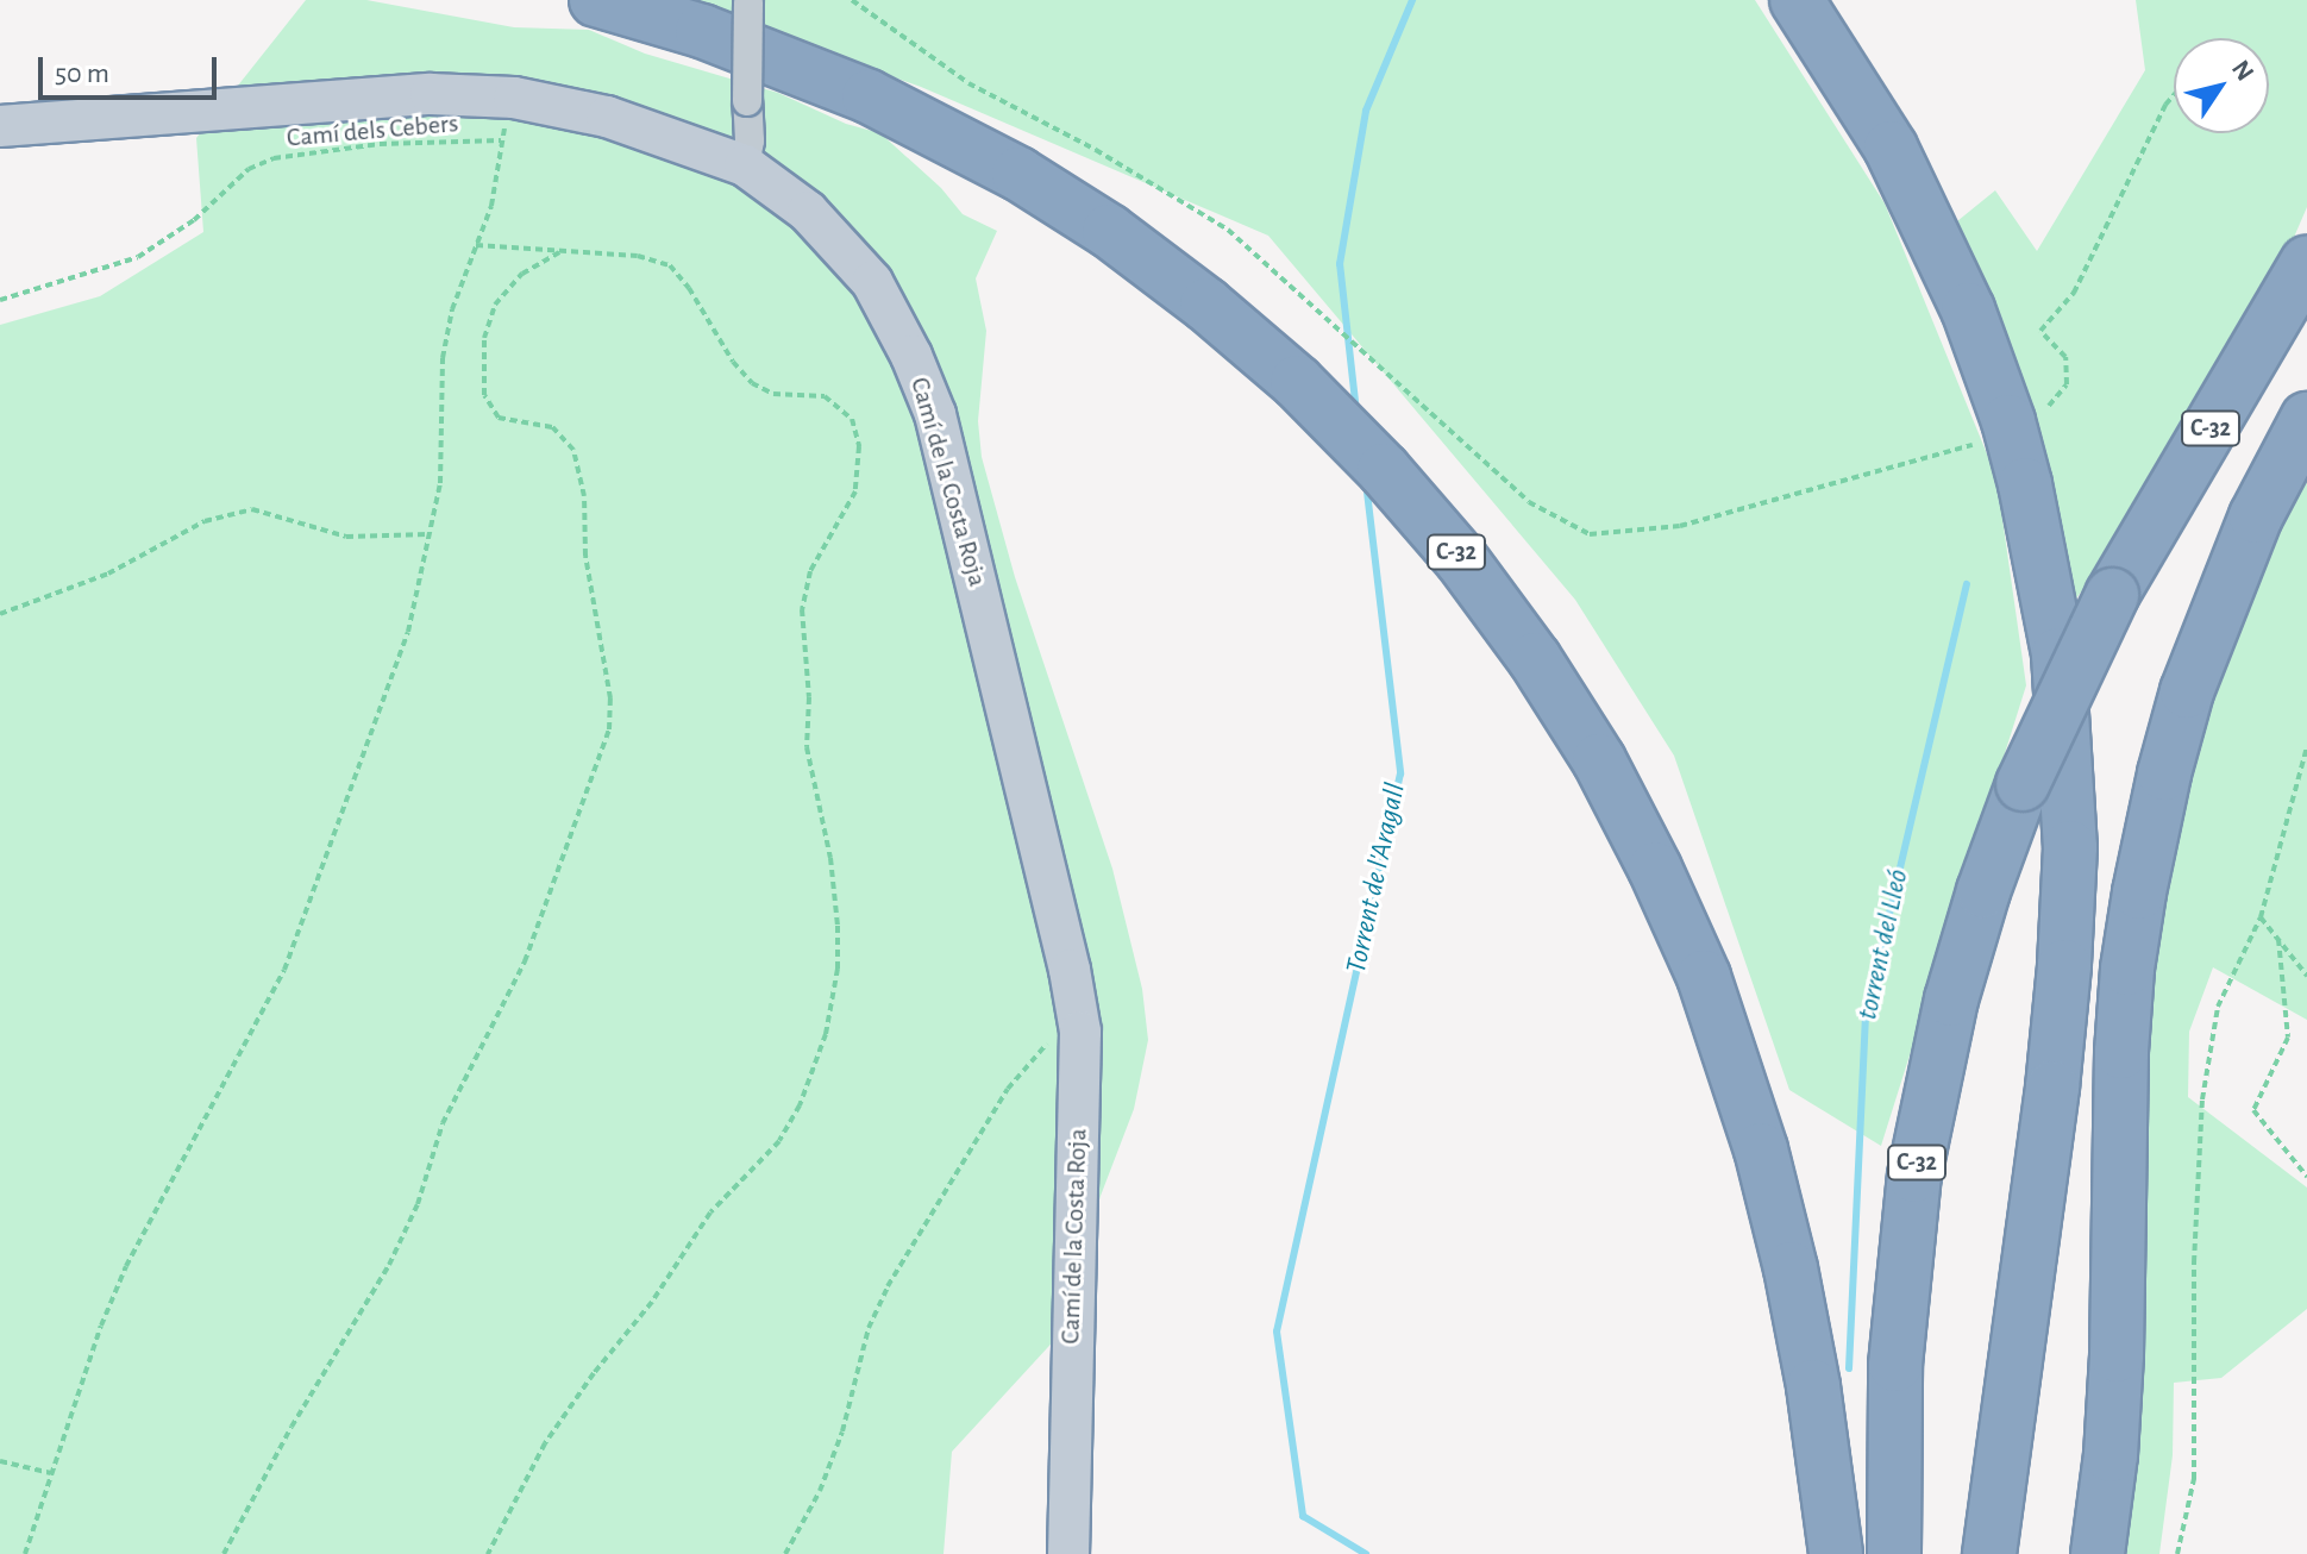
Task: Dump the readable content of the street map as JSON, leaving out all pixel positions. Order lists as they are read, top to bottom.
{
  "streets": {
    "highway": ["C-32"],
    "street": ["Camí de la Costa Roja"],
    "path": ["Camí dels Cebers"]
  },
  "water": ["Torrent de l'Aragall", "torrent del Lleó"],
  "scale_bar": "50 m",
  "north": "top right"
}
